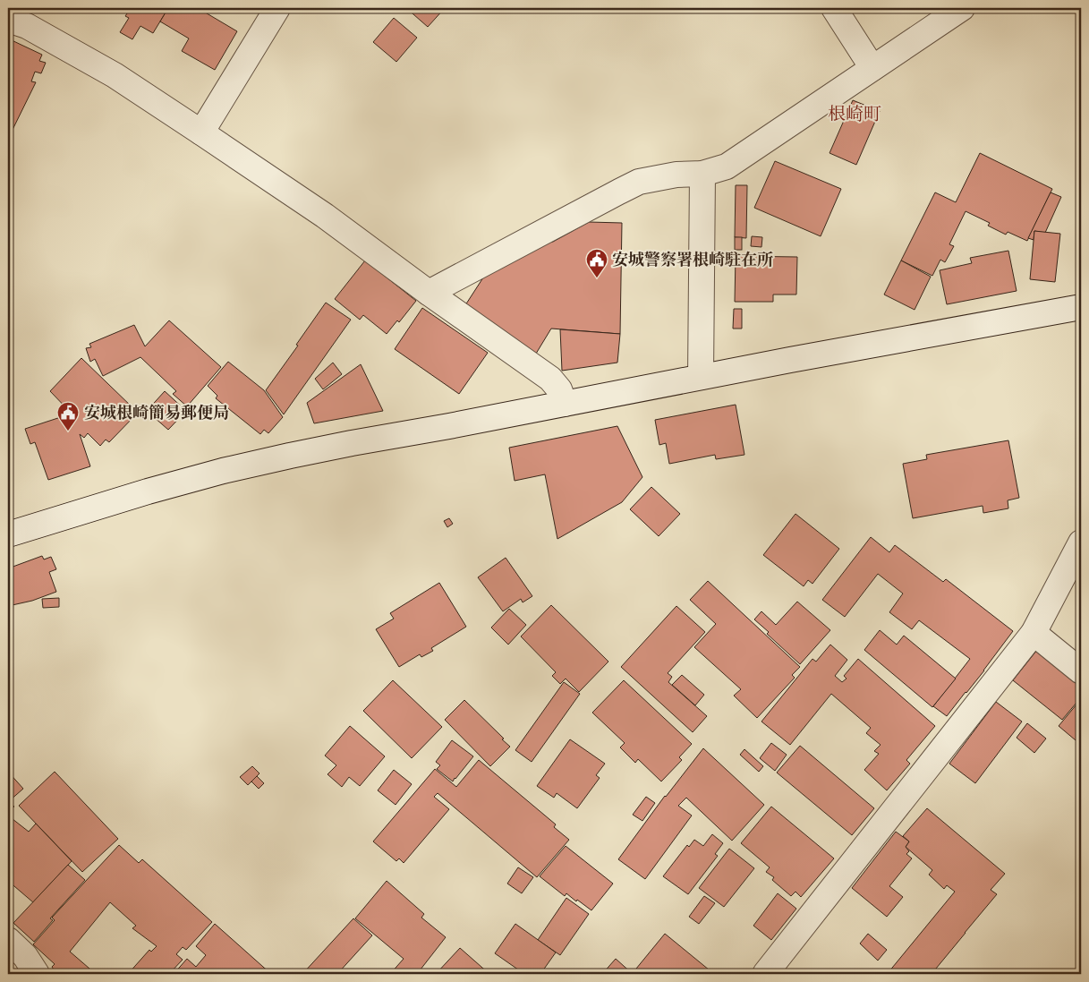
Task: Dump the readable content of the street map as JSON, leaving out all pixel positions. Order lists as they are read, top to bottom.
{
  "districts": ["根崎町"],
  "places": {
    "public building": ["安城警察署根崎駐在所", "安城根崎簡易郵便局"]
  }
}
